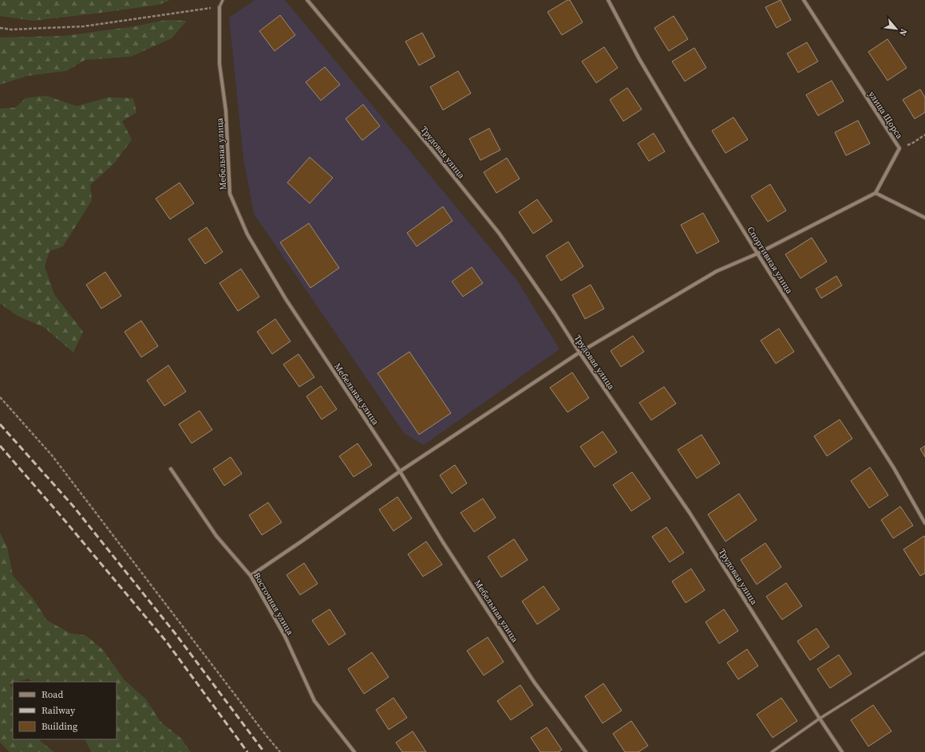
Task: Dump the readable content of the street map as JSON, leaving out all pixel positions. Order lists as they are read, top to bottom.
{
  "streets": {
    "street": [
      "улица Щорса",
      "Трудовая улица",
      "Мебельная улица",
      "Спортивная улица",
      "Восточная улица"
    ]
  },
  "legend": ["Road", "Railway", "Building"],
  "north": "bottom right"
}
